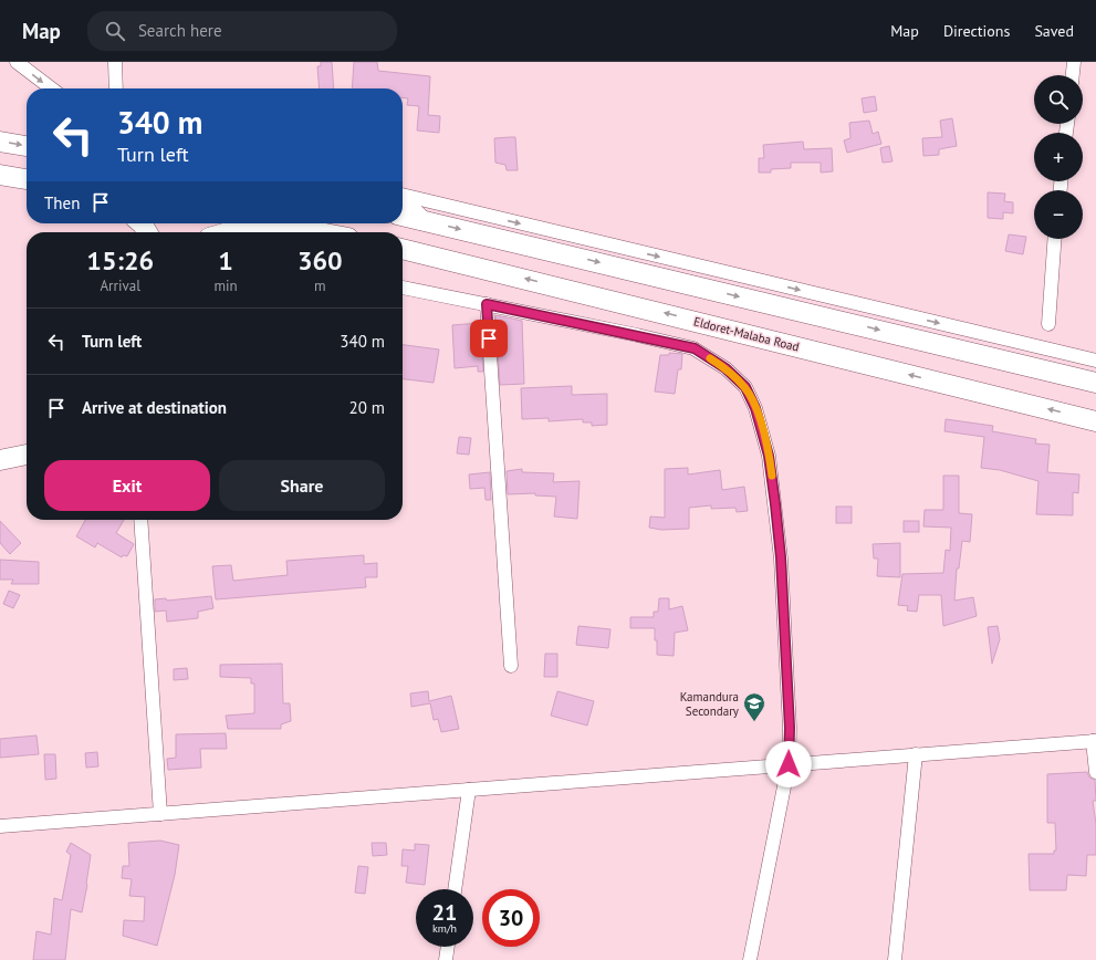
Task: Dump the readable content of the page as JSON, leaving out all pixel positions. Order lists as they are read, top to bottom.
{
  "streets": {
    "highway": ["Eldoret-Malaba Road"]
  },
  "places": {
    "school or university": ["Kamandura Secondary"]
  },
  "page": {
    "header": "Map",
    "search": "Search here",
    "nav": ["Map", "Directions", "Saved"],
    "map_buttons": ["+", "−"],
    "turn": ["340 m", "Turn left"],
    "then": "Then",
    "eta": [
      "15:26",
      "Arrival",
      "1",
      "min",
      "360",
      "m"
    ],
    "list": [
      {
        "name": "Turn left",
        "value": "340 m"
      },
      {
        "name": "Arrive at destination",
        "value": "20 m"
      }
    ],
    "buttons": ["Exit", "Share"],
    "speed": "21 km/h",
    "limit": "30"
  }
}
